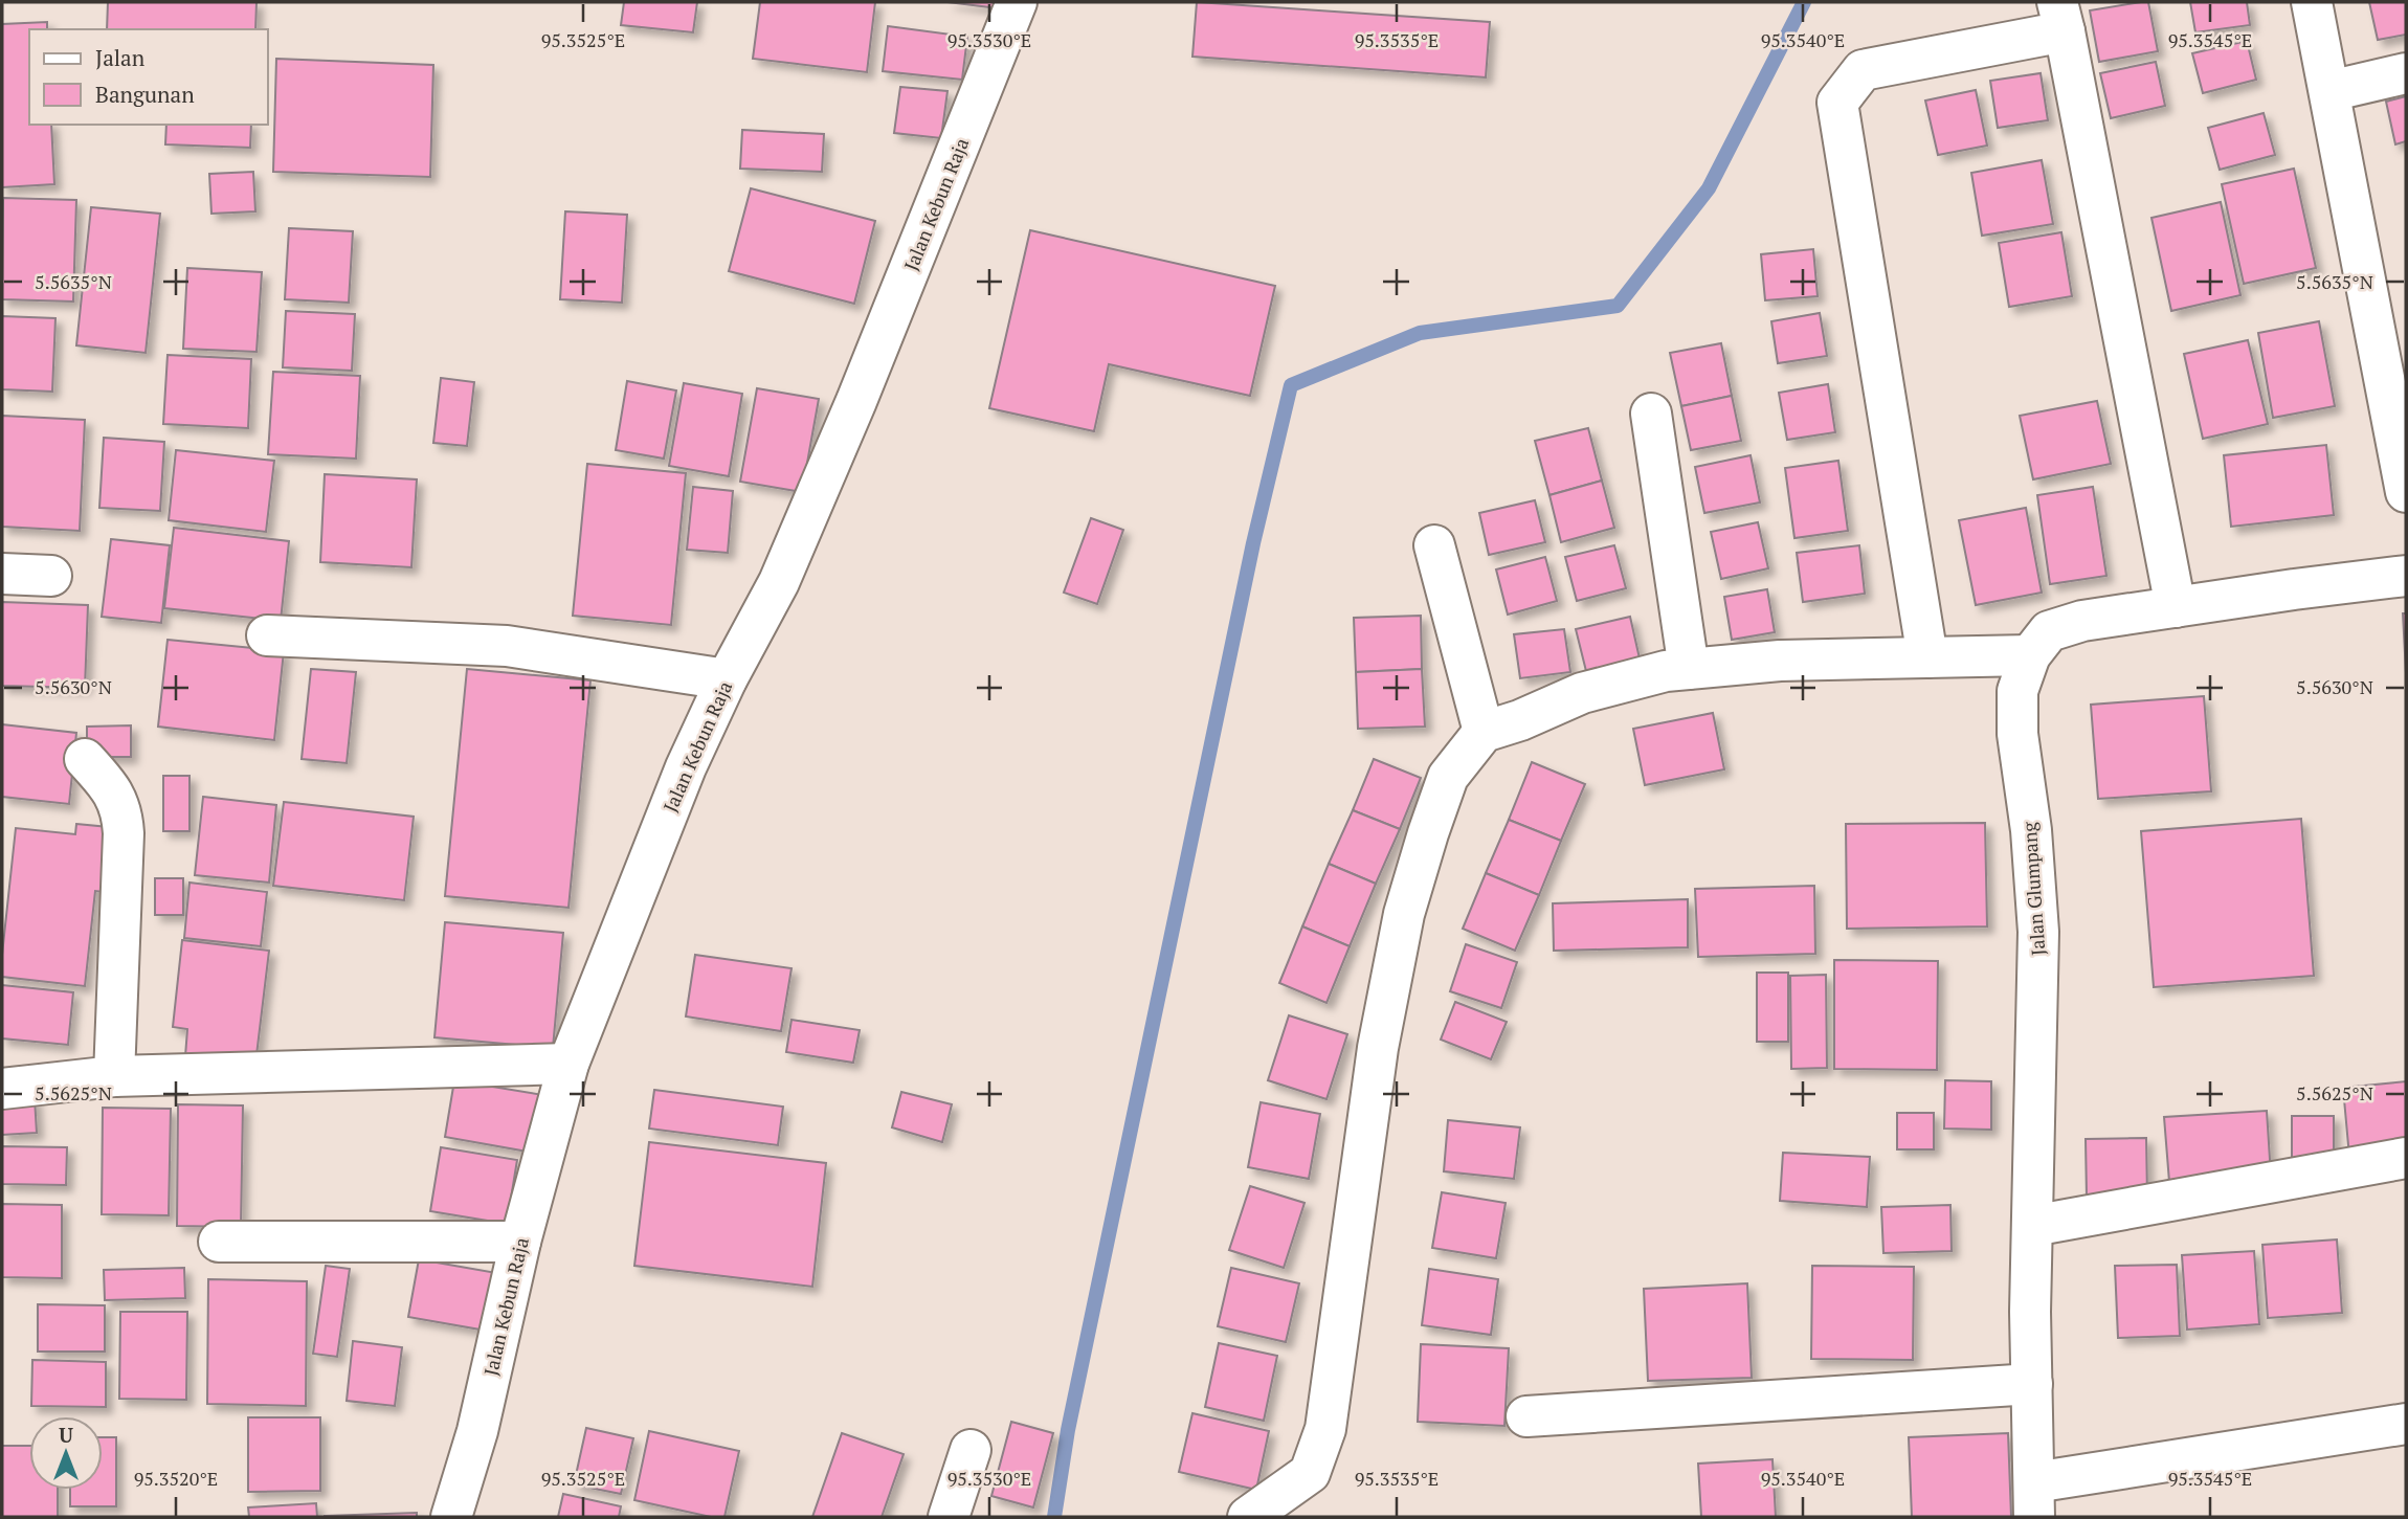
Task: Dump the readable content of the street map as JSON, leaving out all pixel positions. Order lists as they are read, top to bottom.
{
  "streets": {
    "street": ["Jalan Kebun Raja", "Jalan Glumpang"]
  },
  "legend": ["Jalan", "Bangunan"],
  "north": "top",
  "coordinates": [
    "95.3525°E",
    "95.3530°E",
    "95.3535°E",
    "95.3540°E",
    "95.3545°E",
    "5.5635°N",
    "5.5630°N",
    "5.5625°N",
    "95.3520°E"
  ]
}
